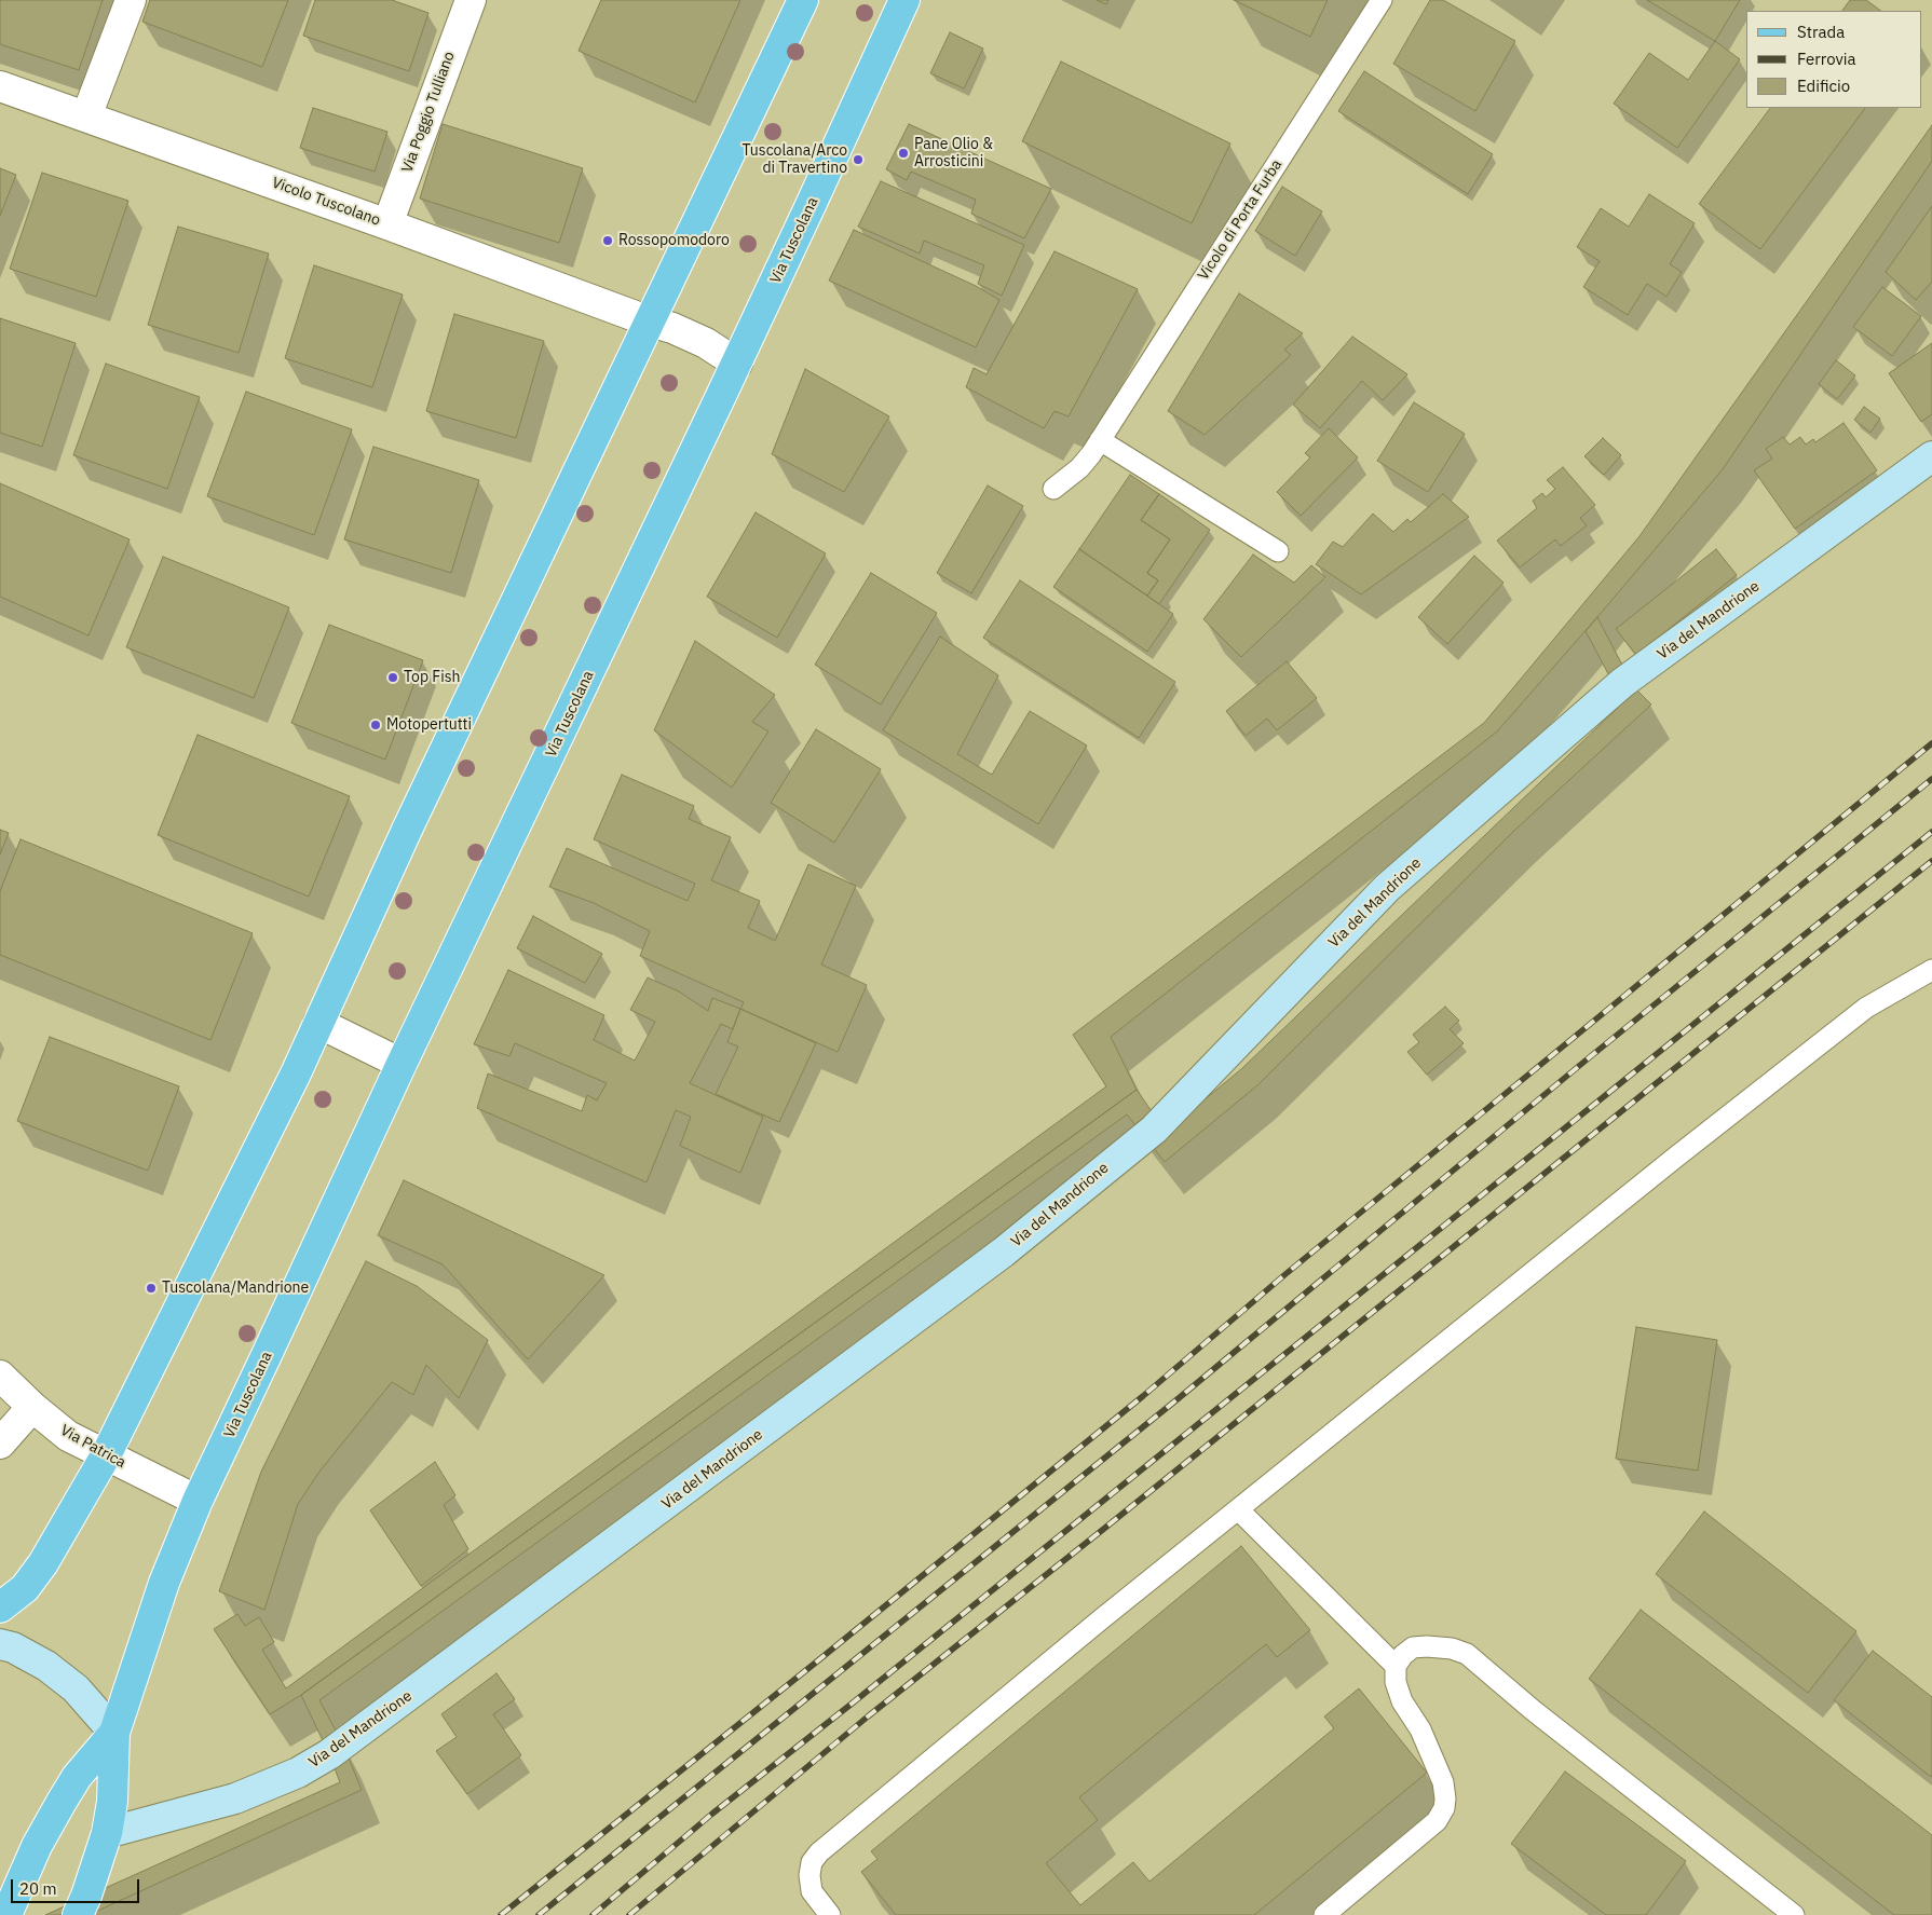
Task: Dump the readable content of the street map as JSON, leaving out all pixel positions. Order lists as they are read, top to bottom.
{
  "streets": {
    "main road": ["Via Tuscolana"],
    "street": [
      "Via Poggio Tulliano",
      "Vicolo Tuscolano",
      "Via del Mandrione",
      "Via Patrica"
    ],
    "lane": ["Vicolo di Porta Furba"]
  },
  "crossings": [
    ["Via Poggio Tulliano", "Vicolo Tuscolano"],
    ["Via Tuscolana", "Via del Mandrione"],
    ["Via Tuscolana", "Via Patrica"]
  ],
  "places": [
    "Pane Olio & Arrosticini",
    "Tuscolana/Arco di Travertino",
    "Rossopomodoro",
    "Top Fish",
    "Motopertutti",
    "Tuscolana/Mandrione"
  ],
  "legend": ["Strada", "Ferrovia", "Edificio"],
  "scale_bar": "20 m"
}
